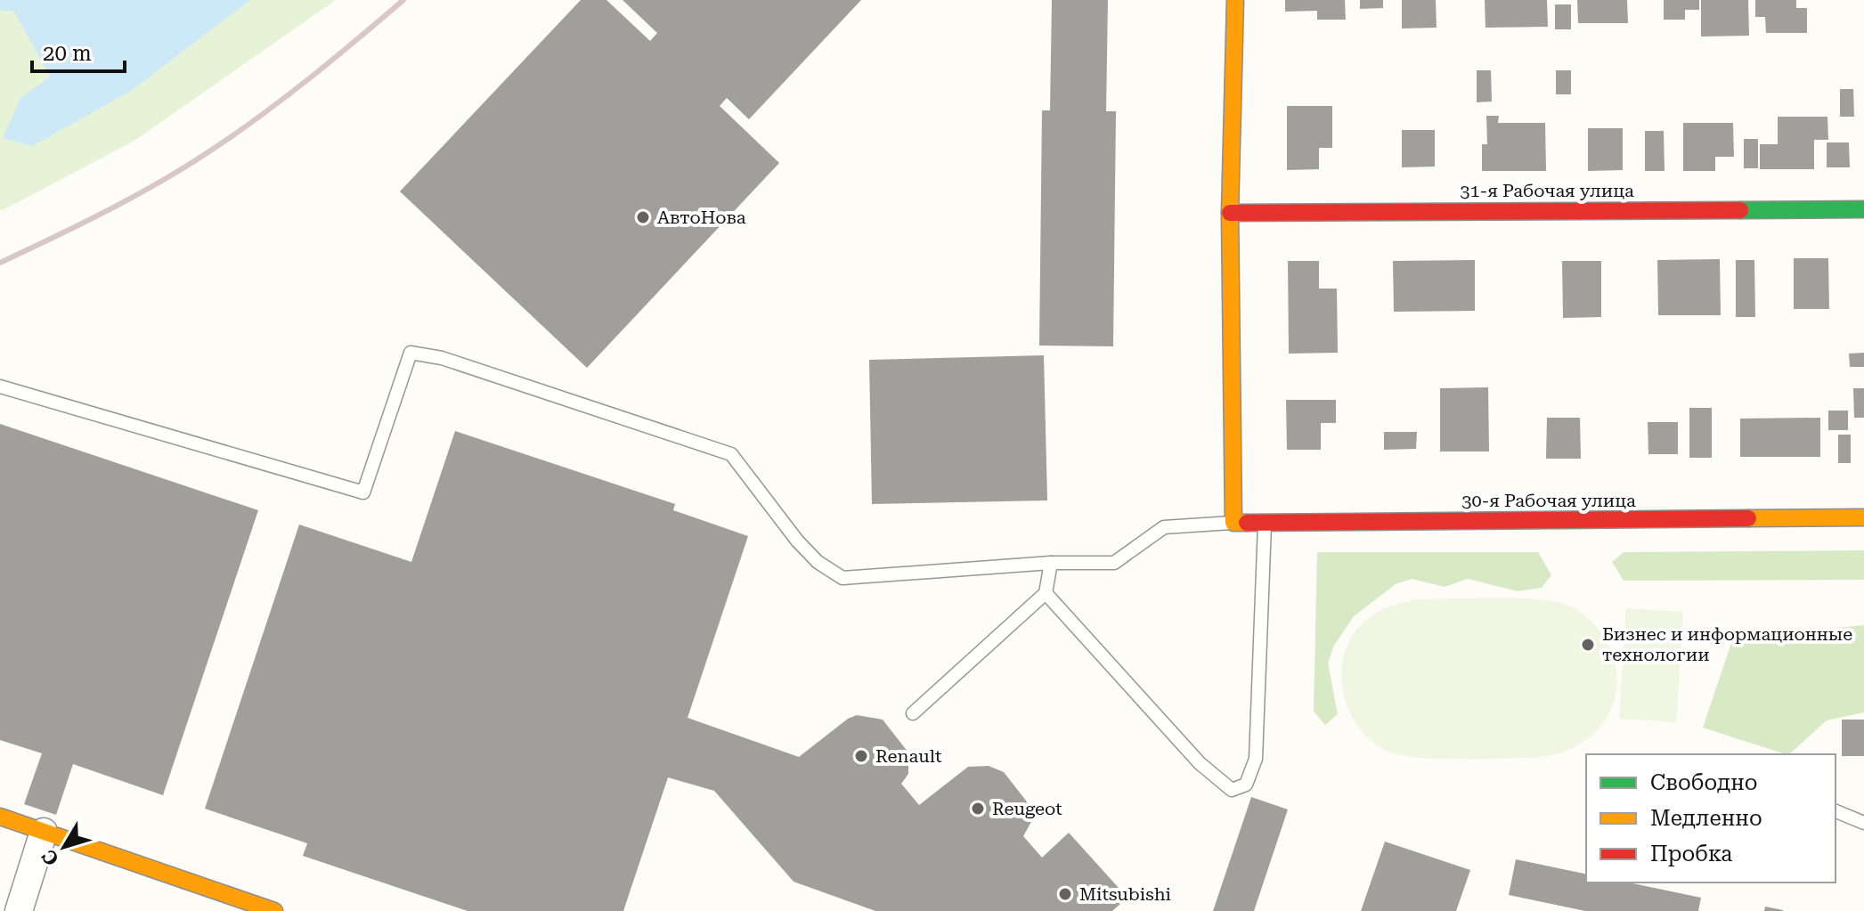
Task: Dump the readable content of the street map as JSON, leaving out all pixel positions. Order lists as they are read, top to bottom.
{
  "streets": {
    "street": ["31-я Рабочая улица", "30-я Рабочая улица"]
  },
  "places": [
    "АвтоНова",
    "Бизнес и информационные технологии",
    "Renault",
    "Reugeot",
    "Mitsubishi"
  ],
  "legend": ["Свободно", "Медленно", "Пробка"],
  "scale_bar": "20 m",
  "north": "bottom left"
}
